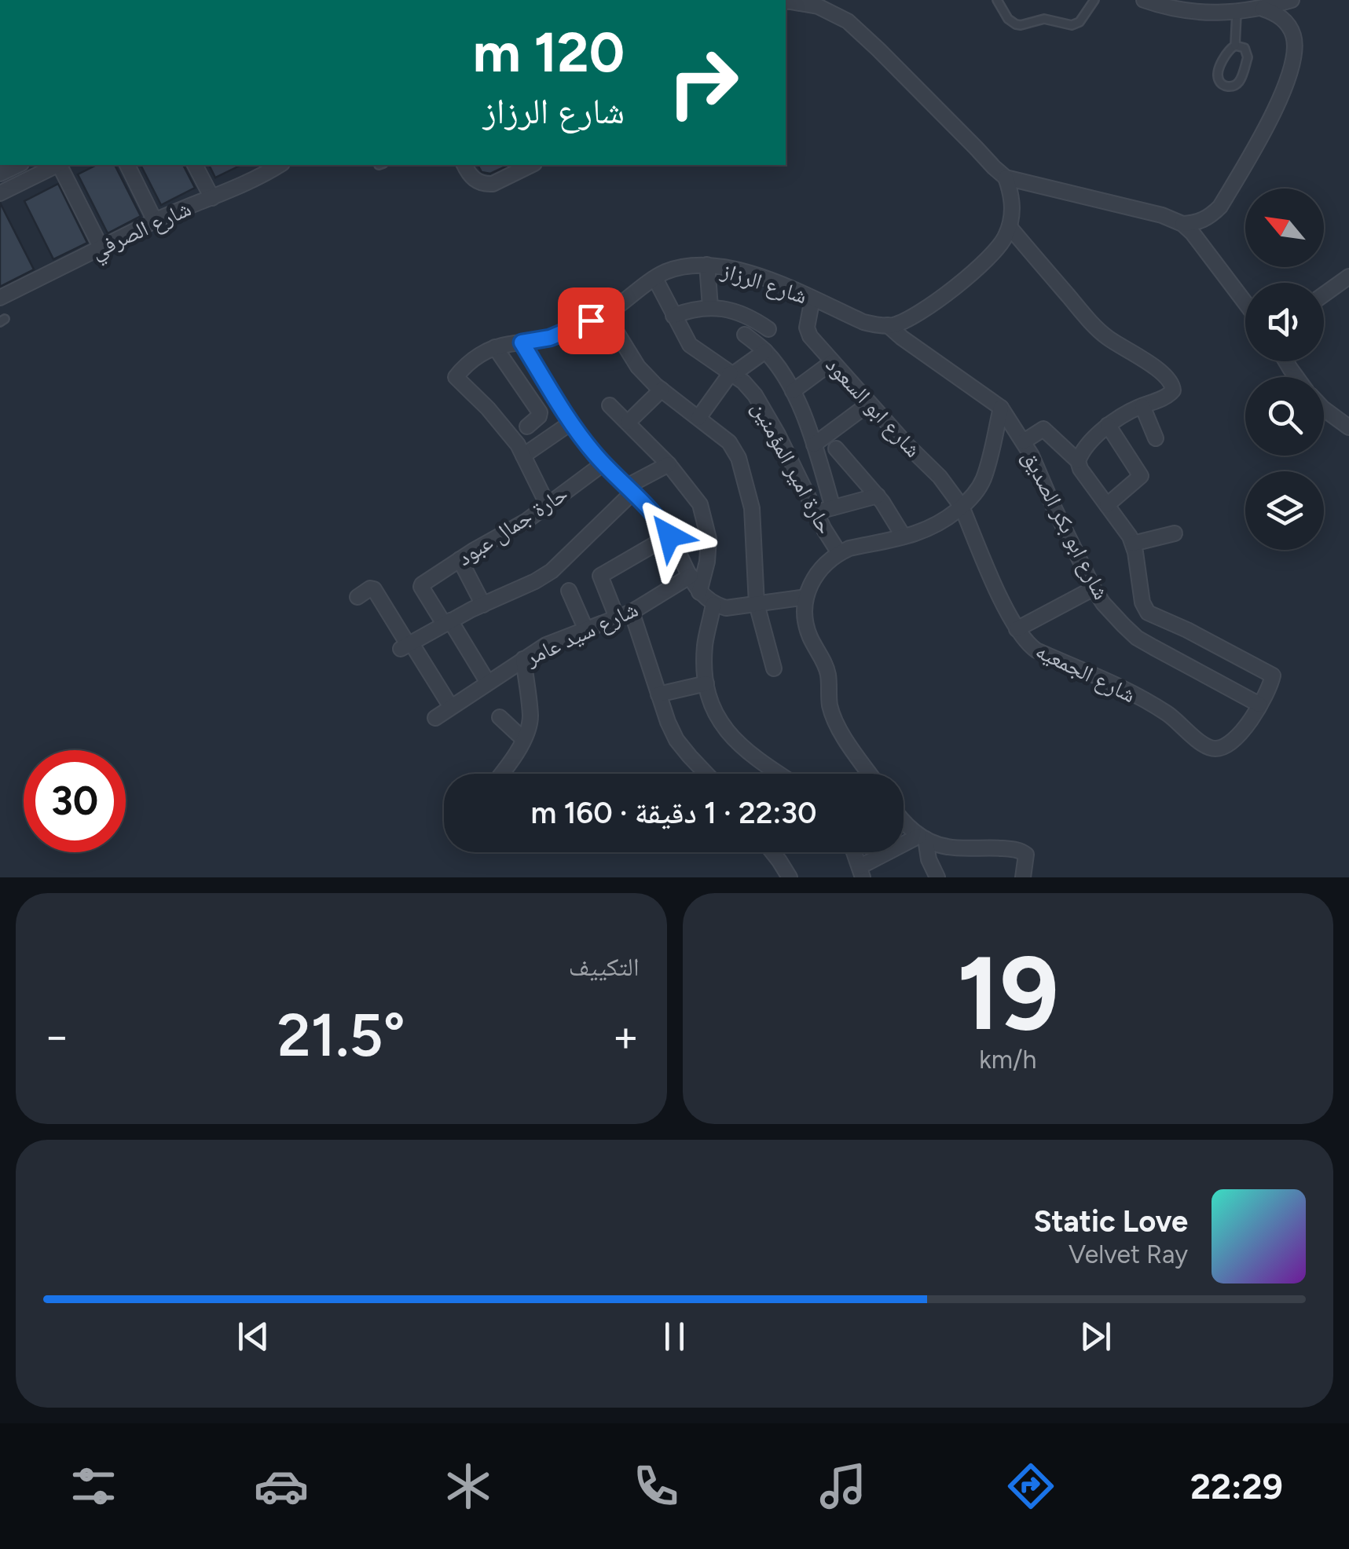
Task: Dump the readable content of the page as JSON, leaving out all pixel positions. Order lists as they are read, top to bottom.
{
  "streets": {
    "street": [
      "شارع الصرفي",
      "شارع الرزاز",
      "شارع ابو السعود",
      "حارة امير المؤمنين",
      "شارع ابو بكر الصديق",
      "حارة جمال عبود",
      "شارع سيد عامر",
      "شارع الجمعيه"
    ]
  },
  "crossings": [
    ["شارع الرزاز", "شارع ابو السعود"],
    ["شارع الرزاز", "حارة امير المؤمنين"],
    ["شارع الرزاز", "شارع ابو بكر الصديق"],
    ["شارع ابو السعود", "شارع الجمعيه"],
    ["شارع ابو بكر الصديق", "شارع الجمعيه"]
  ],
  "north": "top left",
  "page": {
    "turn": ["120 m", "شارع الرزاز"],
    "limit": "30",
    "trip": "22:30 · 1 دقيقة · 160 m",
    "tile": [
      ["19", "km/h"],
      "التكييف"
    ],
    "heat": ["−", "21.5°", "+"],
    "song": ["Static Love", "Velvet Ray"],
    "tabs": "22:29"
  }
}
